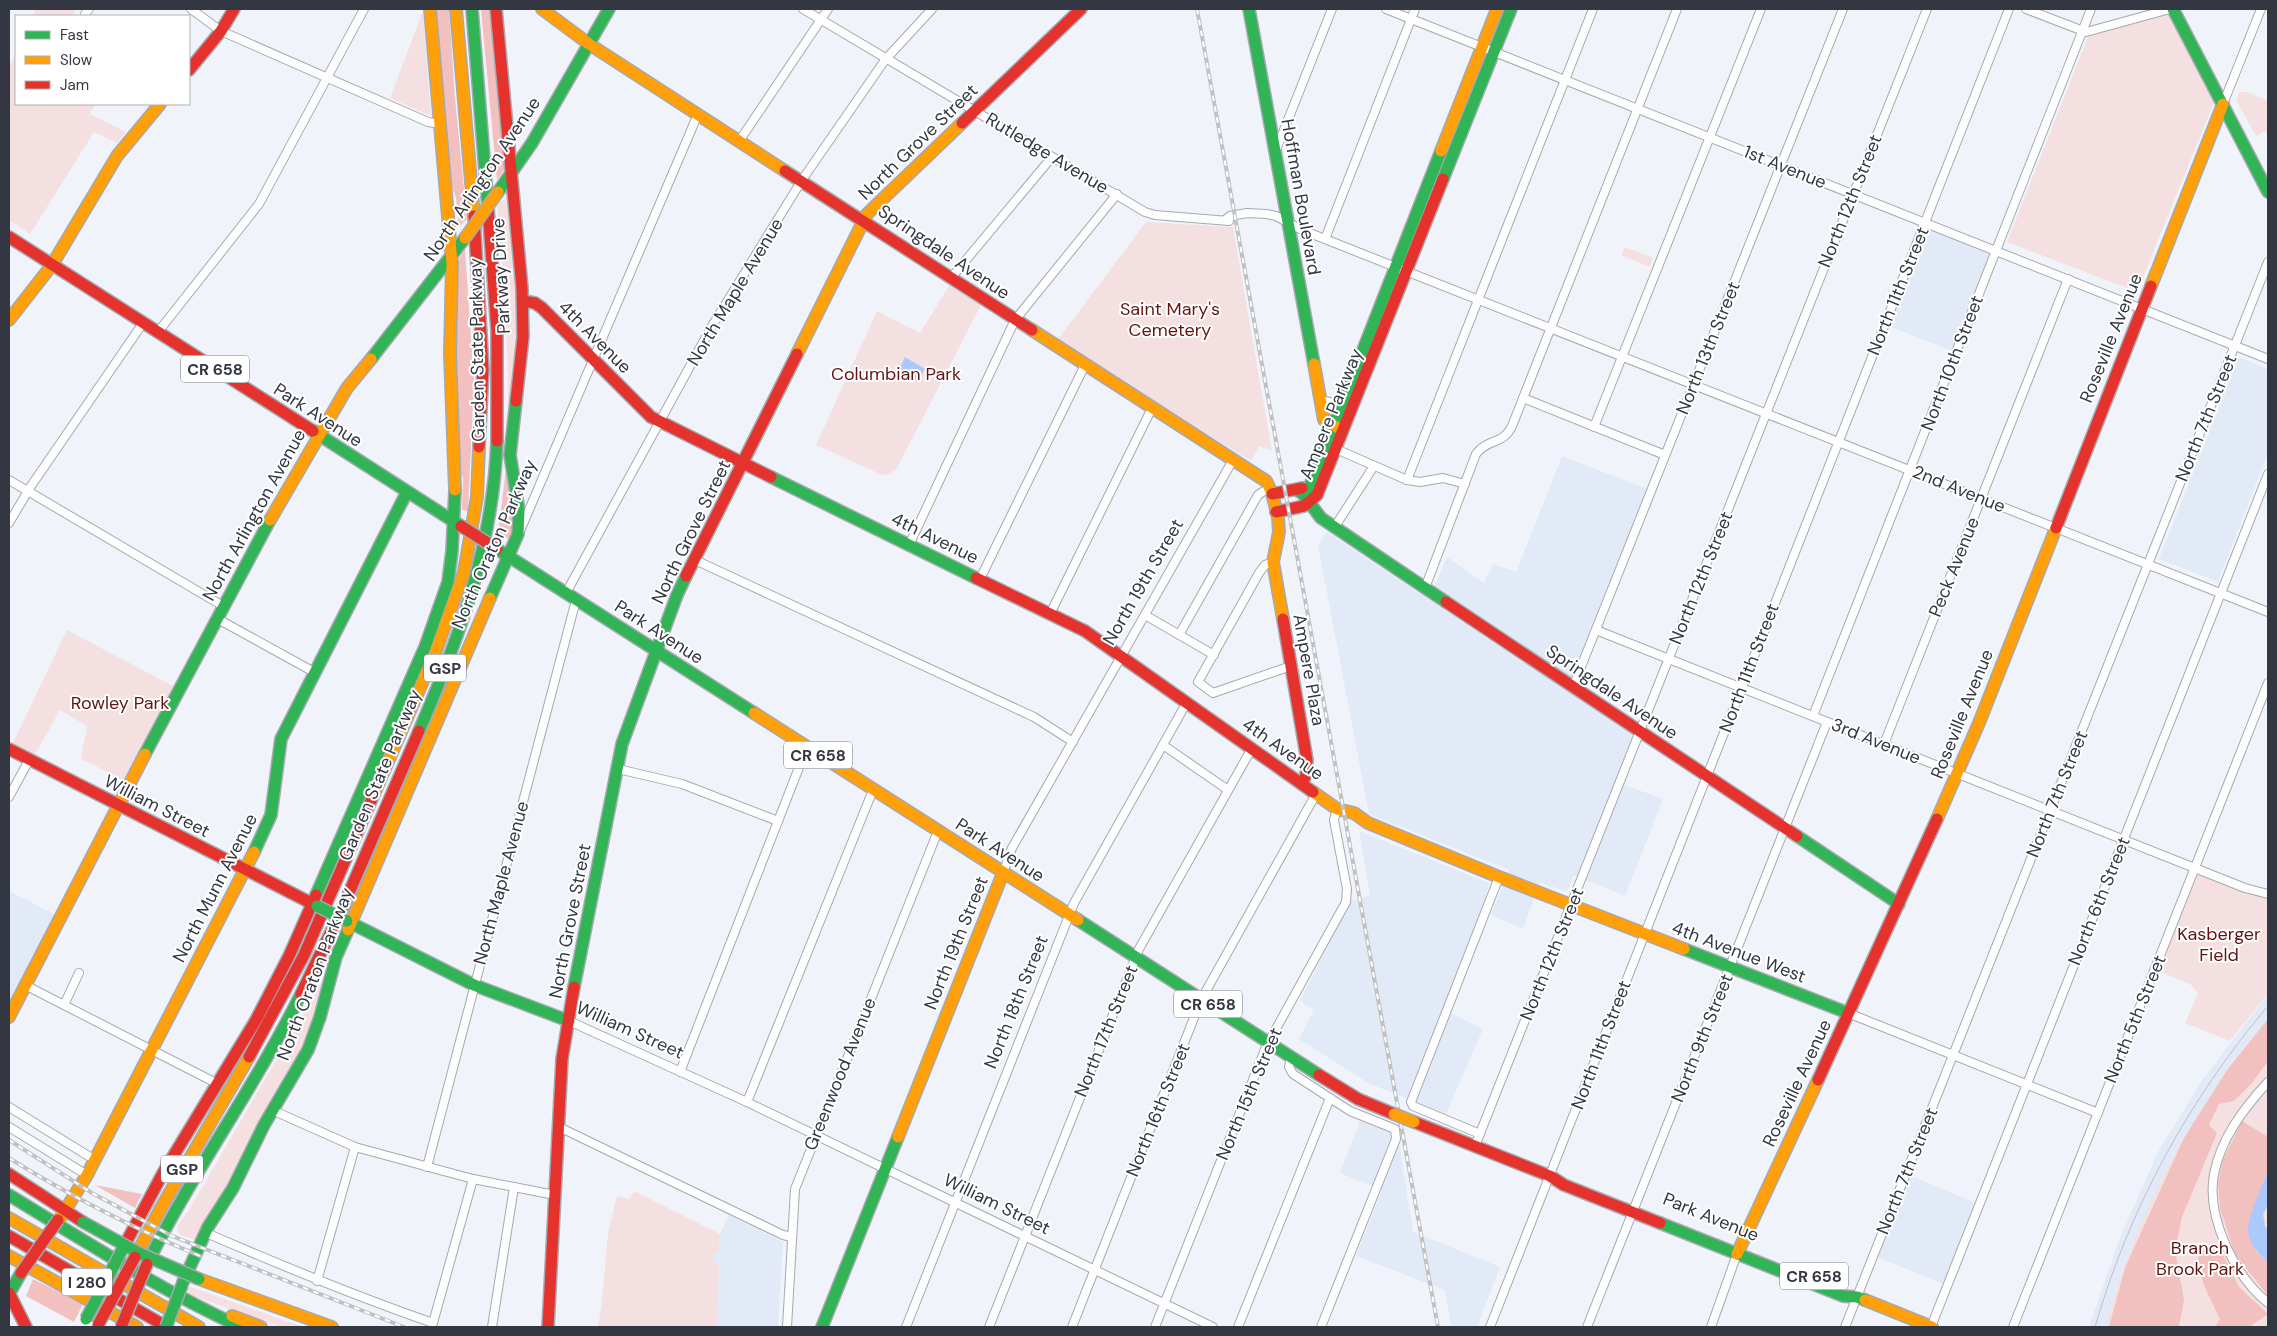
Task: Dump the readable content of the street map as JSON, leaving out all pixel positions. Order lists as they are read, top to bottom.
{
  "streets": {
    "main road": [
      "North Grove Street",
      "North Arlington Avenue",
      "Hoffman Boulevard",
      "Springdale Avenue",
      "Parkway Drive",
      "4th Avenue",
      "Roseville Avenue",
      "Garden State Parkway",
      "CR 658",
      "Ampere Parkway",
      "Park Avenue",
      "North Oraton Parkway",
      "North 19th Street",
      "GSP",
      "Ampere Plaza",
      "William Street",
      "North Munn Avenue",
      "4th Avenue West",
      "I 280"
    ],
    "street": [
      "Rutledge Avenue",
      "1st Avenue",
      "North 12th Street",
      "North 11th Street",
      "North Maple Avenue",
      "North 13th Street",
      "North 10th Street",
      "North 7th Street",
      "2nd Avenue",
      "Peck Avenue",
      "3rd Avenue",
      "North 6th Street",
      "North 18th Street",
      "North 5th Street",
      "North 17th Street",
      "North 9th Street",
      "Greenwood Avenue",
      "North 15th Street",
      "North 16th Street"
    ]
  },
  "crossings": [
    ["North Grove Street", "Rutledge Avenue"],
    ["North Grove Street", "Springdale Avenue"],
    ["North Grove Street", "4th Avenue"],
    ["North Grove Street", "Park Avenue"],
    ["North Grove Street", "William Street"],
    ["Rutledge Avenue", "Hoffman Boulevard"],
    ["Rutledge Avenue", "North Maple Avenue"],
    ["Rutledge Avenue", "Ampere Parkway"],
    ["Rutledge Avenue", "2nd Avenue"],
    ["1st Avenue", "North 12th Street"],
    ["1st Avenue", "North 11th Street"],
    ["1st Avenue", "Roseville Avenue"],
    ["1st Avenue", "North 13th Street"],
    ["1st Avenue", "North 10th Street"],
    ["1st Avenue", "Ampere Parkway"],
    ["1st Avenue", "North 7th Street"],
    ["1st Avenue", "Peck Avenue"],
    ["North Arlington Avenue", "Springdale Avenue"],
    ["North Arlington Avenue", "Parkway Drive"],
    ["North Arlington Avenue", "Park Avenue"],
    ["North Arlington Avenue", "William Street"],
    ["Hoffman Boulevard", "Ampere Parkway"],
    ["North 12th Street", "Springdale Avenue"],
    ["North 12th Street", "Park Avenue"],
    ["North 12th Street", "2nd Avenue"],
    ["North 12th Street", "3rd Avenue"],
    ["North 12th Street", "4th Avenue West"],
    ["Springdale Avenue", "North 11th Street"],
    ["Springdale Avenue", "North Maple Avenue"],
    ["Springdale Avenue", "Roseville Avenue"],
    ["Springdale Avenue", "North 13th Street"],
    ["Springdale Avenue", "Ampere Parkway"],
    ["Springdale Avenue", "North Oraton Parkway"],
    ["Springdale Avenue", "North 19th Street"],
    ["Springdale Avenue", "North 9th Street"],
    ["Parkway Drive", "4th Avenue"],
    ["Parkway Drive", "North Oraton Parkway"],
    ["North 11th Street", "Park Avenue"],
    ["North 11th Street", "2nd Avenue"],
    ["North 11th Street", "3rd Avenue"],
    ["North 11th Street", "4th Avenue West"],
    ["North Maple Avenue", "4th Avenue"],
    ["North Maple Avenue", "Park Avenue"],
    ["North Maple Avenue", "William Street"],
    ["4th Avenue", "North Oraton Parkway"],
    ["4th Avenue", "North 19th Street"],
    ["4th Avenue", "Ampere Plaza"],
    ["4th Avenue", "4th Avenue West"],
    ["4th Avenue", "North 18th Street"],
    ["4th Avenue", "North 17th Street"],
    ["4th Avenue", "North 15th Street"],
    ["4th Avenue", "North 16th Street"],
    ["Roseville Avenue", "Park Avenue"],
    ["Roseville Avenue", "2nd Avenue"],
    ["Roseville Avenue", "3rd Avenue"],
    ["Roseville Avenue", "4th Avenue West"],
    ["North 13th Street", "2nd Avenue"],
    ["North 13th Street", "3rd Avenue"],
    ["North 10th Street", "2nd Avenue"],
    ["North 10th Street", "3rd Avenue"],
    ["Park Avenue", "North 7th Street"],
    ["Park Avenue", "North Oraton Parkway"],
    ["Park Avenue", "North 19th Street"],
    ["Park Avenue", "North Munn Avenue"],
    ["Park Avenue", "North 6th Street"],
    ["Park Avenue", "North 18th Street"],
    ["Park Avenue", "North 17th Street"],
    ["Park Avenue", "North 9th Street"],
    ["Park Avenue", "Greenwood Avenue"],
    ["Park Avenue", "North 15th Street"],
    ["Park Avenue", "North 16th Street"],
    ["North 7th Street", "2nd Avenue"],
    ["North 7th Street", "3rd Avenue"],
    ["North 7th Street", "4th Avenue West"],
    ["2nd Avenue", "Peck Avenue"],
    ["2nd Avenue", "North 6th Street"],
    ["North Oraton Parkway", "William Street"],
    ["North Oraton Parkway", "I 280"],
    ["Peck Avenue", "3rd Avenue"],
    ["North 19th Street", "William Street"],
    ["3rd Avenue", "North 6th Street"],
    ["3rd Avenue", "North 5th Street"],
    ["3rd Avenue", "North 9th Street"],
    ["William Street", "North Munn Avenue"],
    ["William Street", "North 18th Street"],
    ["William Street", "North 17th Street"],
    ["William Street", "Greenwood Avenue"],
    ["William Street", "North 15th Street"],
    ["William Street", "North 16th Street"],
    ["North 6th Street", "4th Avenue West"],
    ["4th Avenue West", "North 5th Street"],
    ["4th Avenue West", "North 9th Street"]
  ],
  "parks": [
    "Saint Mary's Cemetery",
    "Columbian Park",
    "Rowley Park",
    "Kasberger Field",
    "Branch Brook Park"
  ],
  "legend": ["Fast", "Slow", "Jam"]
}
